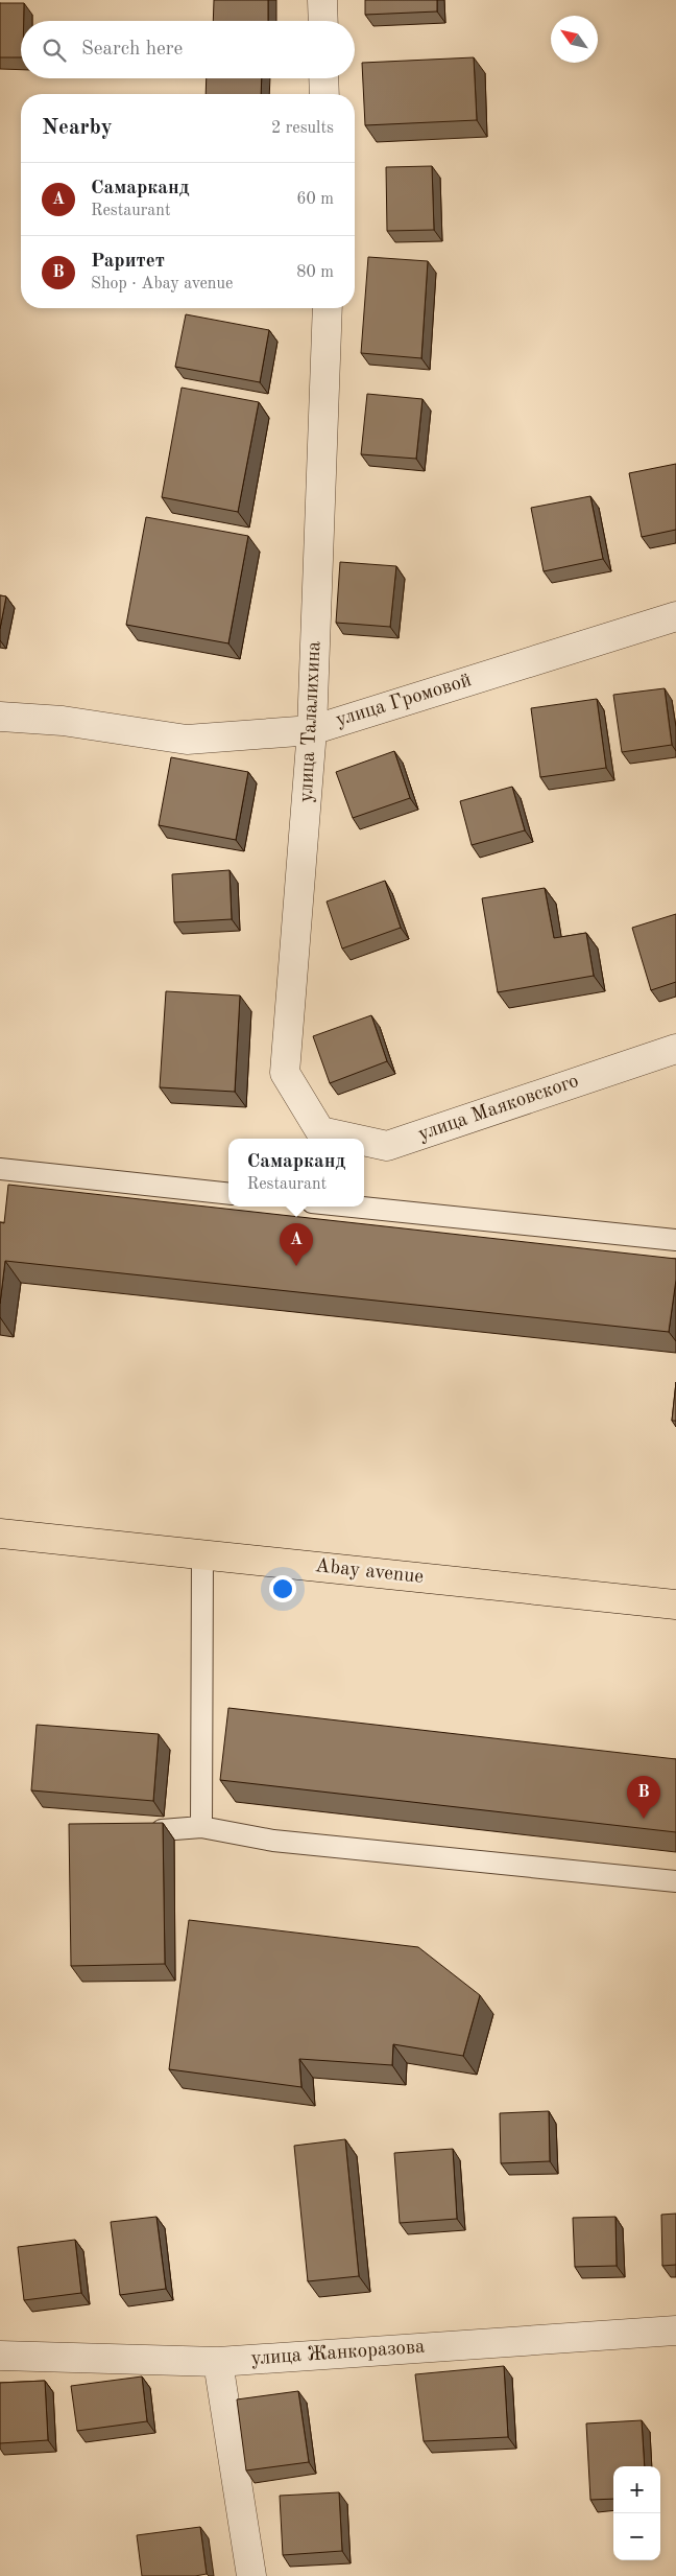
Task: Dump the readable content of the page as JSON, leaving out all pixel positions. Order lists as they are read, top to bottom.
{
  "streets": {
    "main road": ["Abay avenue"],
    "street": [
      "улица Громовой",
      "улица Талалихина",
      "улица Маяковского",
      "улица Жанкоразова"
    ]
  },
  "crossings": [
    ["улица Громовой", "улица Талалихина"],
    ["улица Талалихина", "улица Маяковского"]
  ],
  "north": "top left",
  "page": {
    "search": "Search here",
    "heading": ["Nearby", "2 results"],
    "list": [
      {
        "mark": "A",
        "name": "Самарканд",
        "note": "Restaurant",
        "value": "60 m"
      },
      {
        "mark": "B",
        "name": "Раритет",
        "note": "Shop · Abay avenue",
        "value": "80 m"
      }
    ],
    "popup": ["Самарканд", "Restaurant"],
    "pins": ["A", "B"],
    "map_buttons": ["+", "−"]
  }
}
